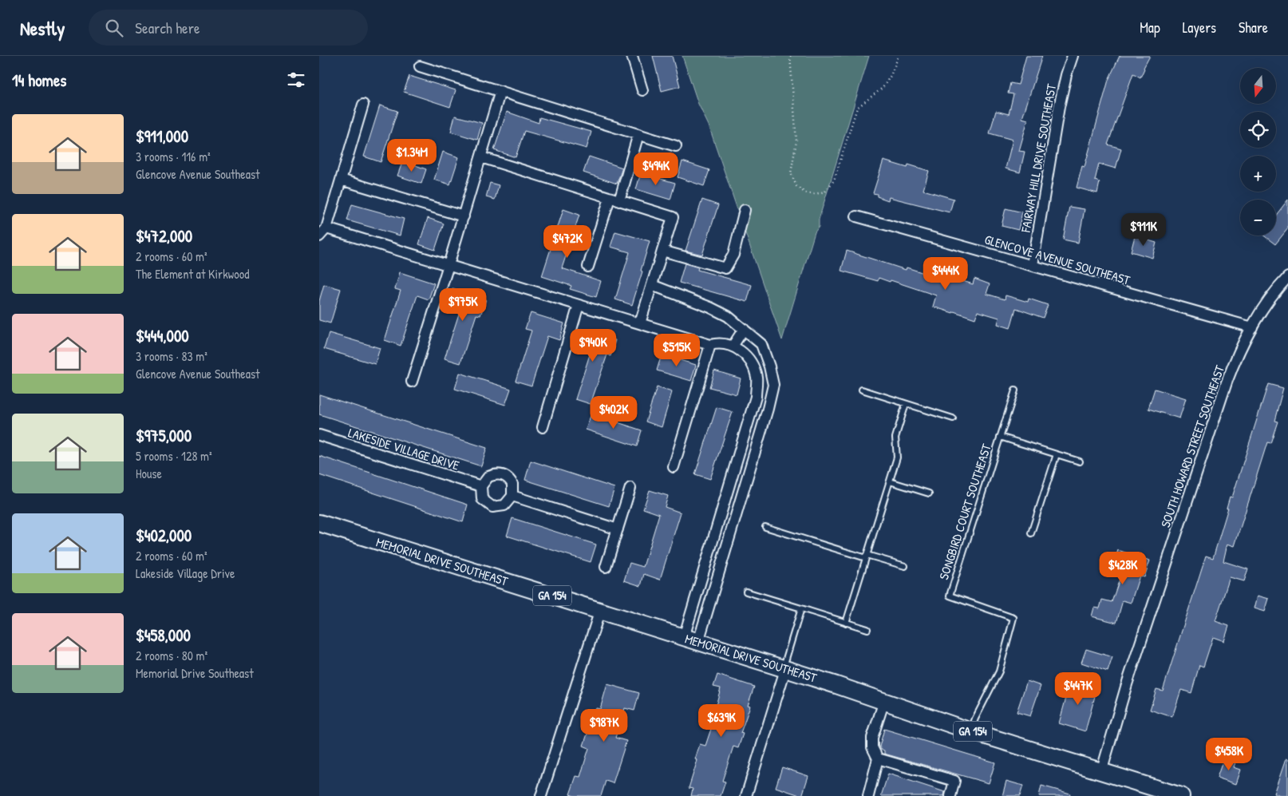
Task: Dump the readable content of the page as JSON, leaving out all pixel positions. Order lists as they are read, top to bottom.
{
  "streets": {
    "main road": ["MEMORIAL DRIVE SOUTHEAST", "GA 154"],
    "street": [
      "FAIRWAY HILL DRIVE SOUTHEAST",
      "GLENCOVE AVENUE SOUTHEAST",
      "SOUTH HOWARD STREET SOUTHEAST",
      "LAKESIDE VILLAGE DRIVE"
    ],
    "lane": ["SONGBIRD COURT SOUTHEAST"]
  },
  "crossings": [
    ["FAIRWAY HILL DRIVE SOUTHEAST", "GLENCOVE AVENUE SOUTHEAST"],
    ["GLENCOVE AVENUE SOUTHEAST", "SOUTH HOWARD STREET SOUTHEAST"],
    ["SOUTH HOWARD STREET SOUTHEAST", "MEMORIAL DRIVE SOUTHEAST"],
    ["SONGBIRD COURT SOUTHEAST", "MEMORIAL DRIVE SOUTHEAST"]
  ],
  "north": "bottom",
  "page": {
    "header": "Nestly",
    "search": "Search here",
    "nav": ["Map", "Layers", "Share"],
    "heading": "14 homes",
    "map_buttons": ["+", "−"],
    "list": [
      {
        "name": "$911,000",
        "note": "3 rooms · 116 m² · Glencove Avenue Southeast"
      },
      {
        "name": "$472,000",
        "note": "2 rooms · 60 m² · The Element at Kirkwood"
      },
      {
        "name": "$444,000",
        "note": "3 rooms · 83 m² · Glencove Avenue Southeast"
      },
      {
        "name": "$975,000",
        "note": "5 rooms · 128 m² · House"
      },
      {
        "name": "$402,000",
        "note": "2 rooms · 60 m² · Lakeside Village Drive"
      },
      {
        "name": "$458,000",
        "note": "2 rooms · 80 m² · Memorial Drive Southeast"
      }
    ],
    "price": [
      "$1.34M",
      "$494K",
      "$911K",
      "$472K",
      "$444K",
      "$975K",
      "$940K",
      "$515K",
      "$402K",
      "$428K",
      "$447K",
      "$639K",
      "$987K",
      "$458K"
    ]
  }
}
